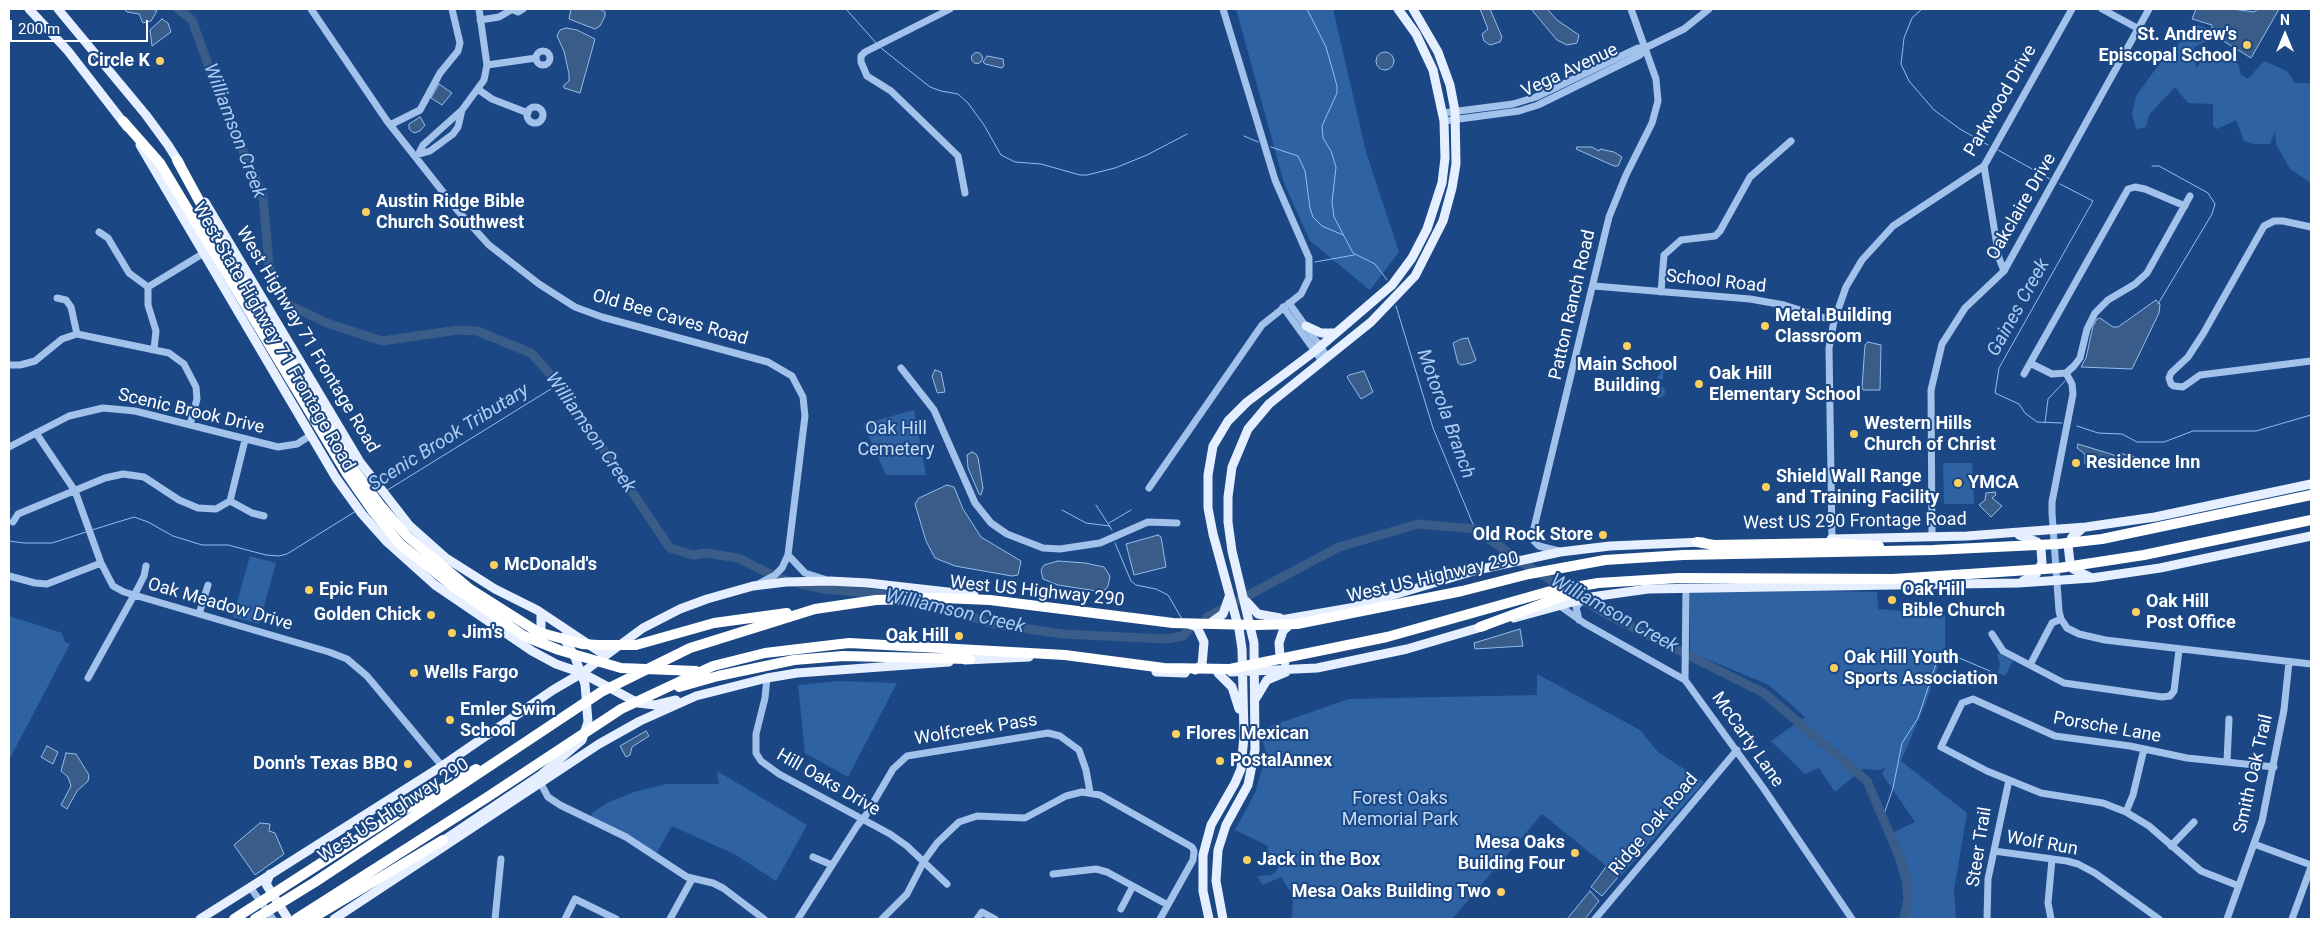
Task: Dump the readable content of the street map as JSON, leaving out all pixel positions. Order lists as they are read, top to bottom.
{
  "streets": {
    "highway": ["West US Highway 290"],
    "main road": ["West State Highway 71 Frontage Road", "West Highway 71 Frontage Road", "West US 290 Frontage Road"],
    "street": [
      "Vega Avenue",
      "Parkwood Drive",
      "Oakclaire Drive",
      "School Road",
      "Patton Ranch Road",
      "Old Bee Caves Road",
      "Scenic Brook Drive",
      "Oak Meadow Drive",
      "Porsche Lane",
      "Wolfcreek Pass",
      "McCarty Lane",
      "Smith Oak Trail",
      "Hill Oaks Drive",
      "Ridge Oak Road",
      "Wolf Run",
      "Steer Trail"
    ]
  },
  "crossings": [
    ["Vega Avenue", "Patton Ranch Road"],
    ["Parkwood Drive", "School Road"],
    ["Parkwood Drive", "West US 290 Frontage Road"],
    ["Oakclaire Drive", "West US 290 Frontage Road"],
    ["School Road", "Patton Ranch Road"],
    ["Patton Ranch Road", "West US 290 Frontage Road"],
    ["Patton Ranch Road", "West US Highway 290"],
    ["West State Highway 71 Frontage Road", "Scenic Brook Drive"],
    ["Scenic Brook Drive", "Oak Meadow Drive"],
    ["West US 290 Frontage Road", "West US Highway 290"],
    ["Porsche Lane", "Smith Oak Trail"],
    ["Porsche Lane", "Steer Trail"],
    ["Wolfcreek Pass", "Hill Oaks Drive"],
    ["McCarty Lane", "Ridge Oak Road"],
    ["Wolf Run", "Steer Trail"]
  ],
  "water": [
    "Williamson Creek",
    "Gaines Creek",
    "Motorola Branch",
    "Scenic Brook Tributary"
  ],
  "parks": ["Oak Hill Cemetery", "Forest Oaks Memorial Park"],
  "places": [
    "St. Andrew's Episcopal School",
    "Circle K",
    "Austin Ridge Bible Church Southwest",
    "Metal Building Classroom",
    "Main School Building",
    "Oak Hill Elementary School",
    "Western Hills Church of Christ",
    "Residence Inn",
    "YMCA",
    "Shield Wall Range and Training Facility",
    "Old Rock Store",
    "McDonald's",
    "Epic Fun",
    "Oak Hill Bible Church",
    "Oak Hill Post Office",
    "Golden Chick",
    "Jim's",
    "Oak Hill",
    "Oak Hill Youth Sports Association",
    "Wells Fargo",
    "Emler Swim School",
    "Flores Mexican",
    "PostalAnnex",
    "Donn's Texas BBQ",
    "Mesa Oaks Building Four",
    "Jack in the Box",
    "Mesa Oaks Building Two"
  ],
  "scale_bar": "200 m",
  "north": "top"
}
